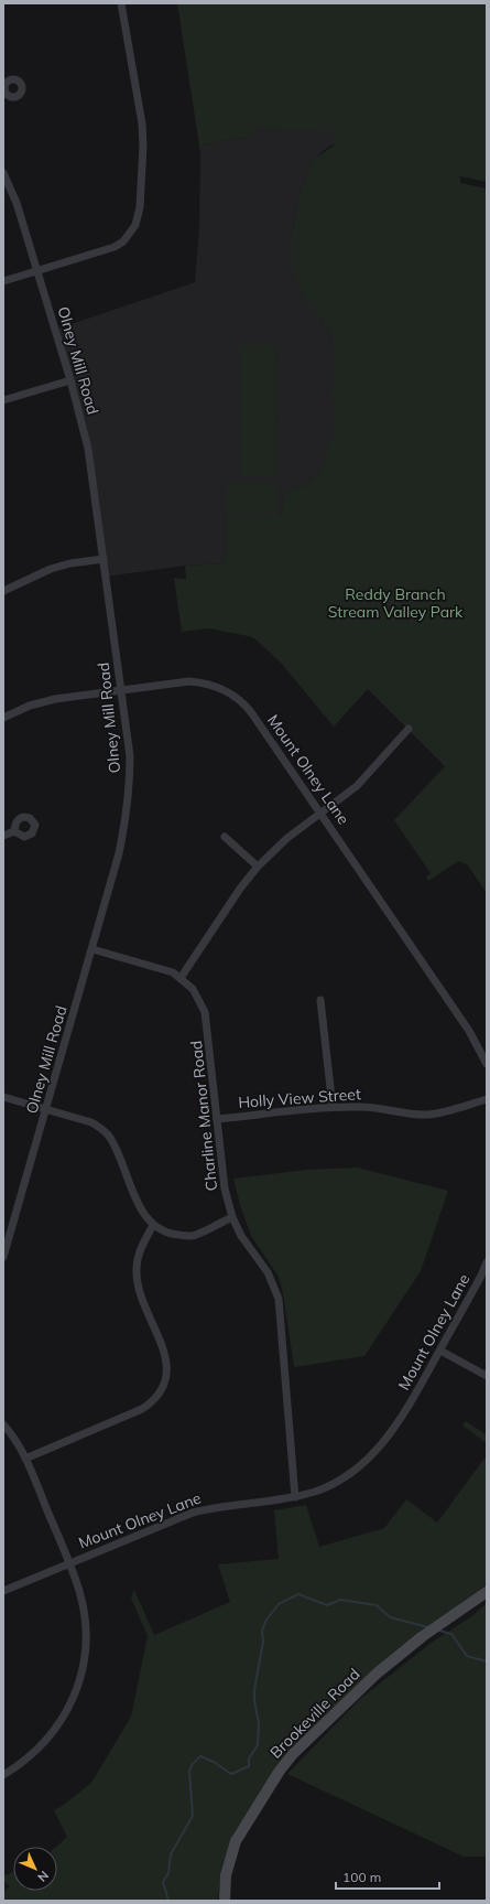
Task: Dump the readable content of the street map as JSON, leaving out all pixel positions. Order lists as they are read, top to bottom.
{
  "streets": {
    "street": [
      "Olney Mill Road",
      "Mount Olney Lane",
      "Holly View Street",
      "Charline Manor Road",
      "Brookeville Road"
    ]
  },
  "crossings": [
    ["Olney Mill Road", "Mount Olney Lane"],
    ["Olney Mill Road", "Charline Manor Road"],
    ["Mount Olney Lane", "Charline Manor Road"],
    ["Holly View Street", "Charline Manor Road"]
  ],
  "parks": ["Reddy Branch Stream Valley Park"],
  "scale_bar": "100 m",
  "north": "bottom right"
}
